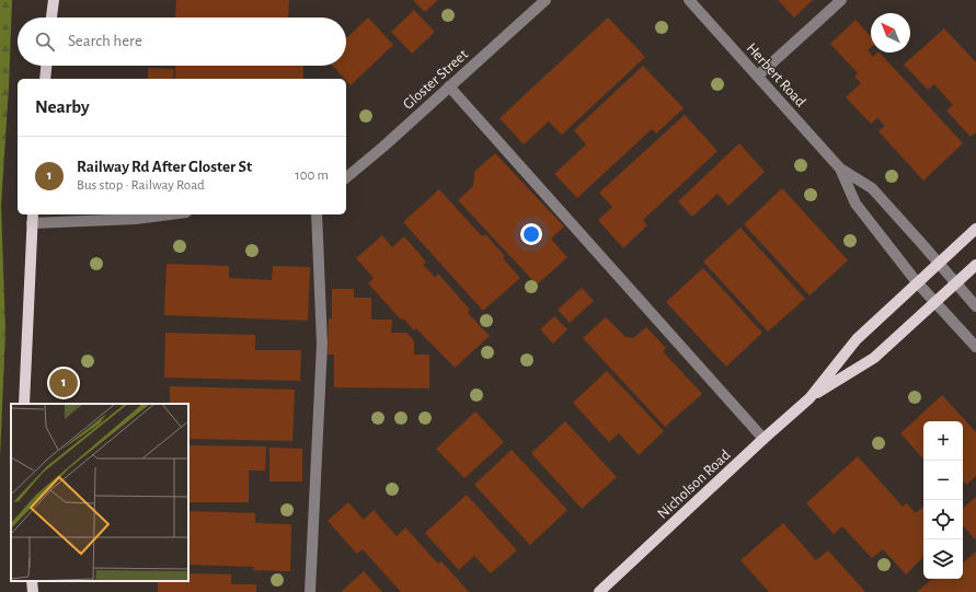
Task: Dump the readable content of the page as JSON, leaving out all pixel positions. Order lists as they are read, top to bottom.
{
  "streets": {
    "main road": ["Nicholson Road"],
    "street": ["Herbert Road", "Gloster Street"]
  },
  "crossings": [
    ["Herbert Road", "Nicholson Road"]
  ],
  "north": "top left",
  "page": {
    "search": "Search here",
    "heading": "Nearby",
    "list": [
      {
        "mark": "1",
        "name": "Railway Rd After Gloster St",
        "note": "Bus stop · Railway Road",
        "value": "100 m"
      }
    ],
    "pins": "1",
    "map_buttons": ["+", "−"]
  }
}
